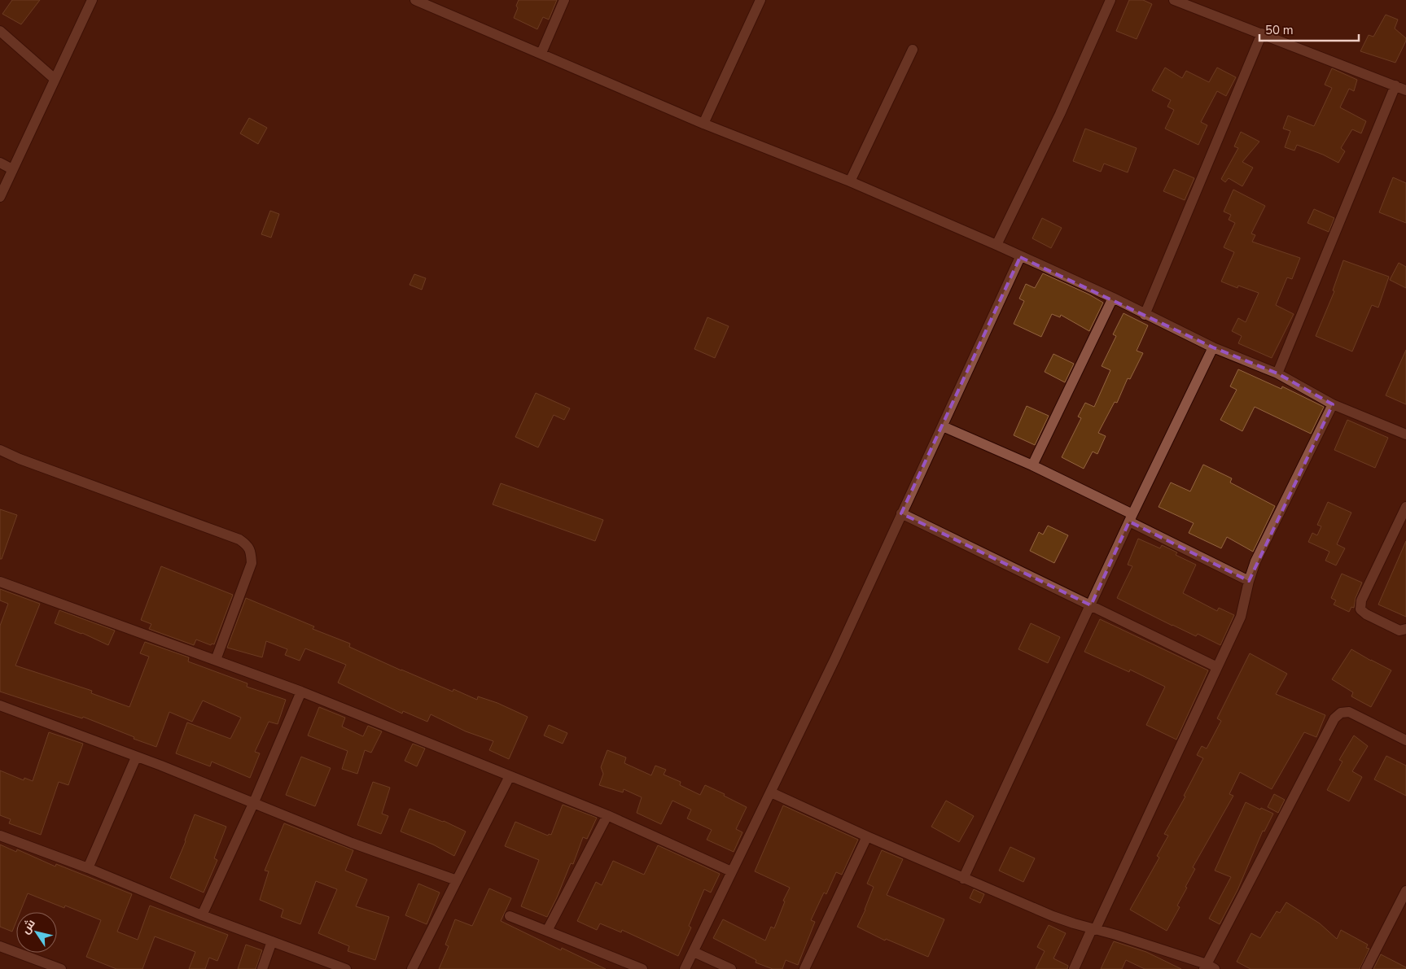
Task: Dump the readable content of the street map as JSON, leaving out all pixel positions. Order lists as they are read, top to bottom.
{
  "scale_bar": "50 m",
  "north": "top left"
}
